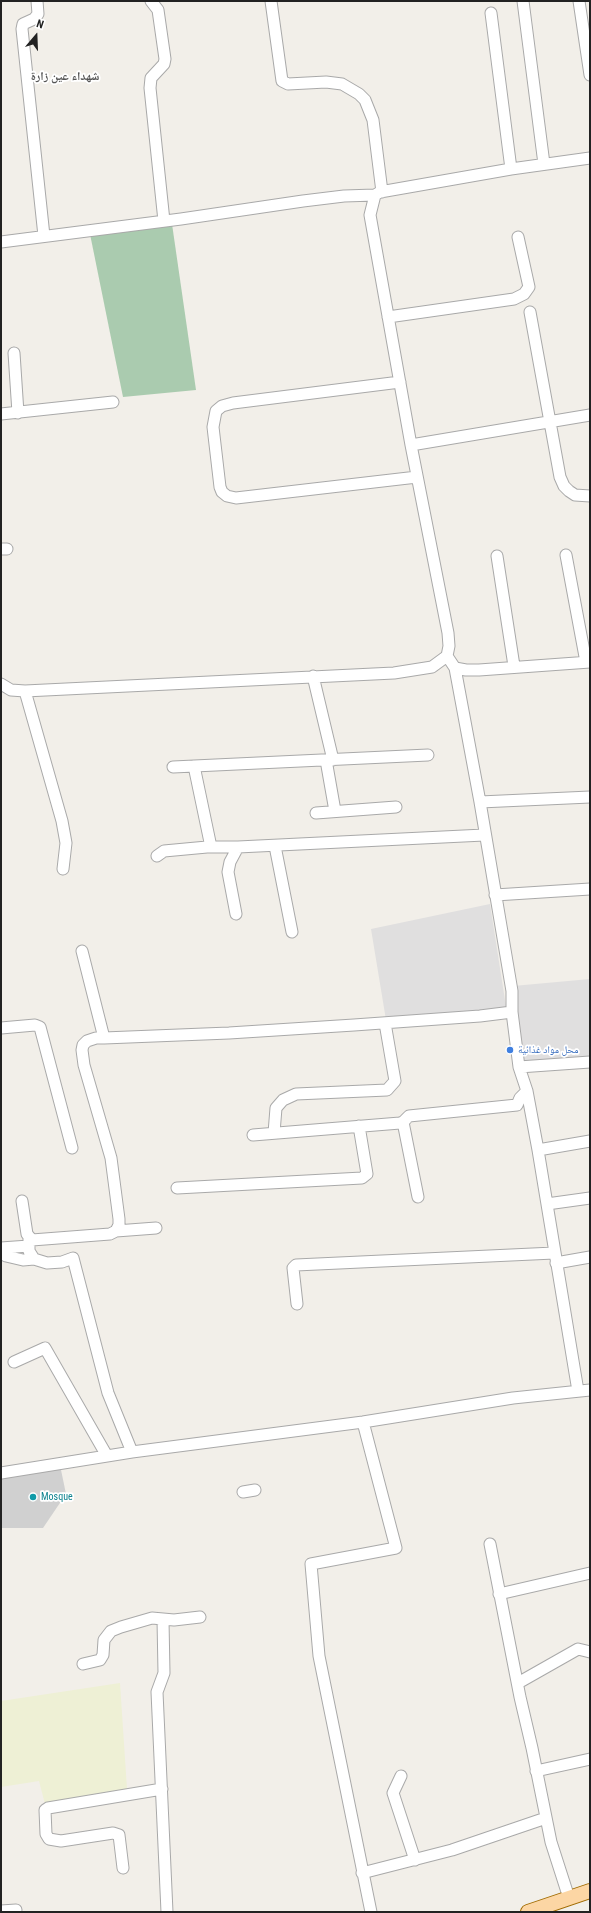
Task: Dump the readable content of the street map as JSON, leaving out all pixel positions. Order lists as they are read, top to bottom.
{
  "districts": ["شهداء عين زارة"],
  "places": ["محل مواد غذائية", "Mosque"],
  "north": "top"
}
